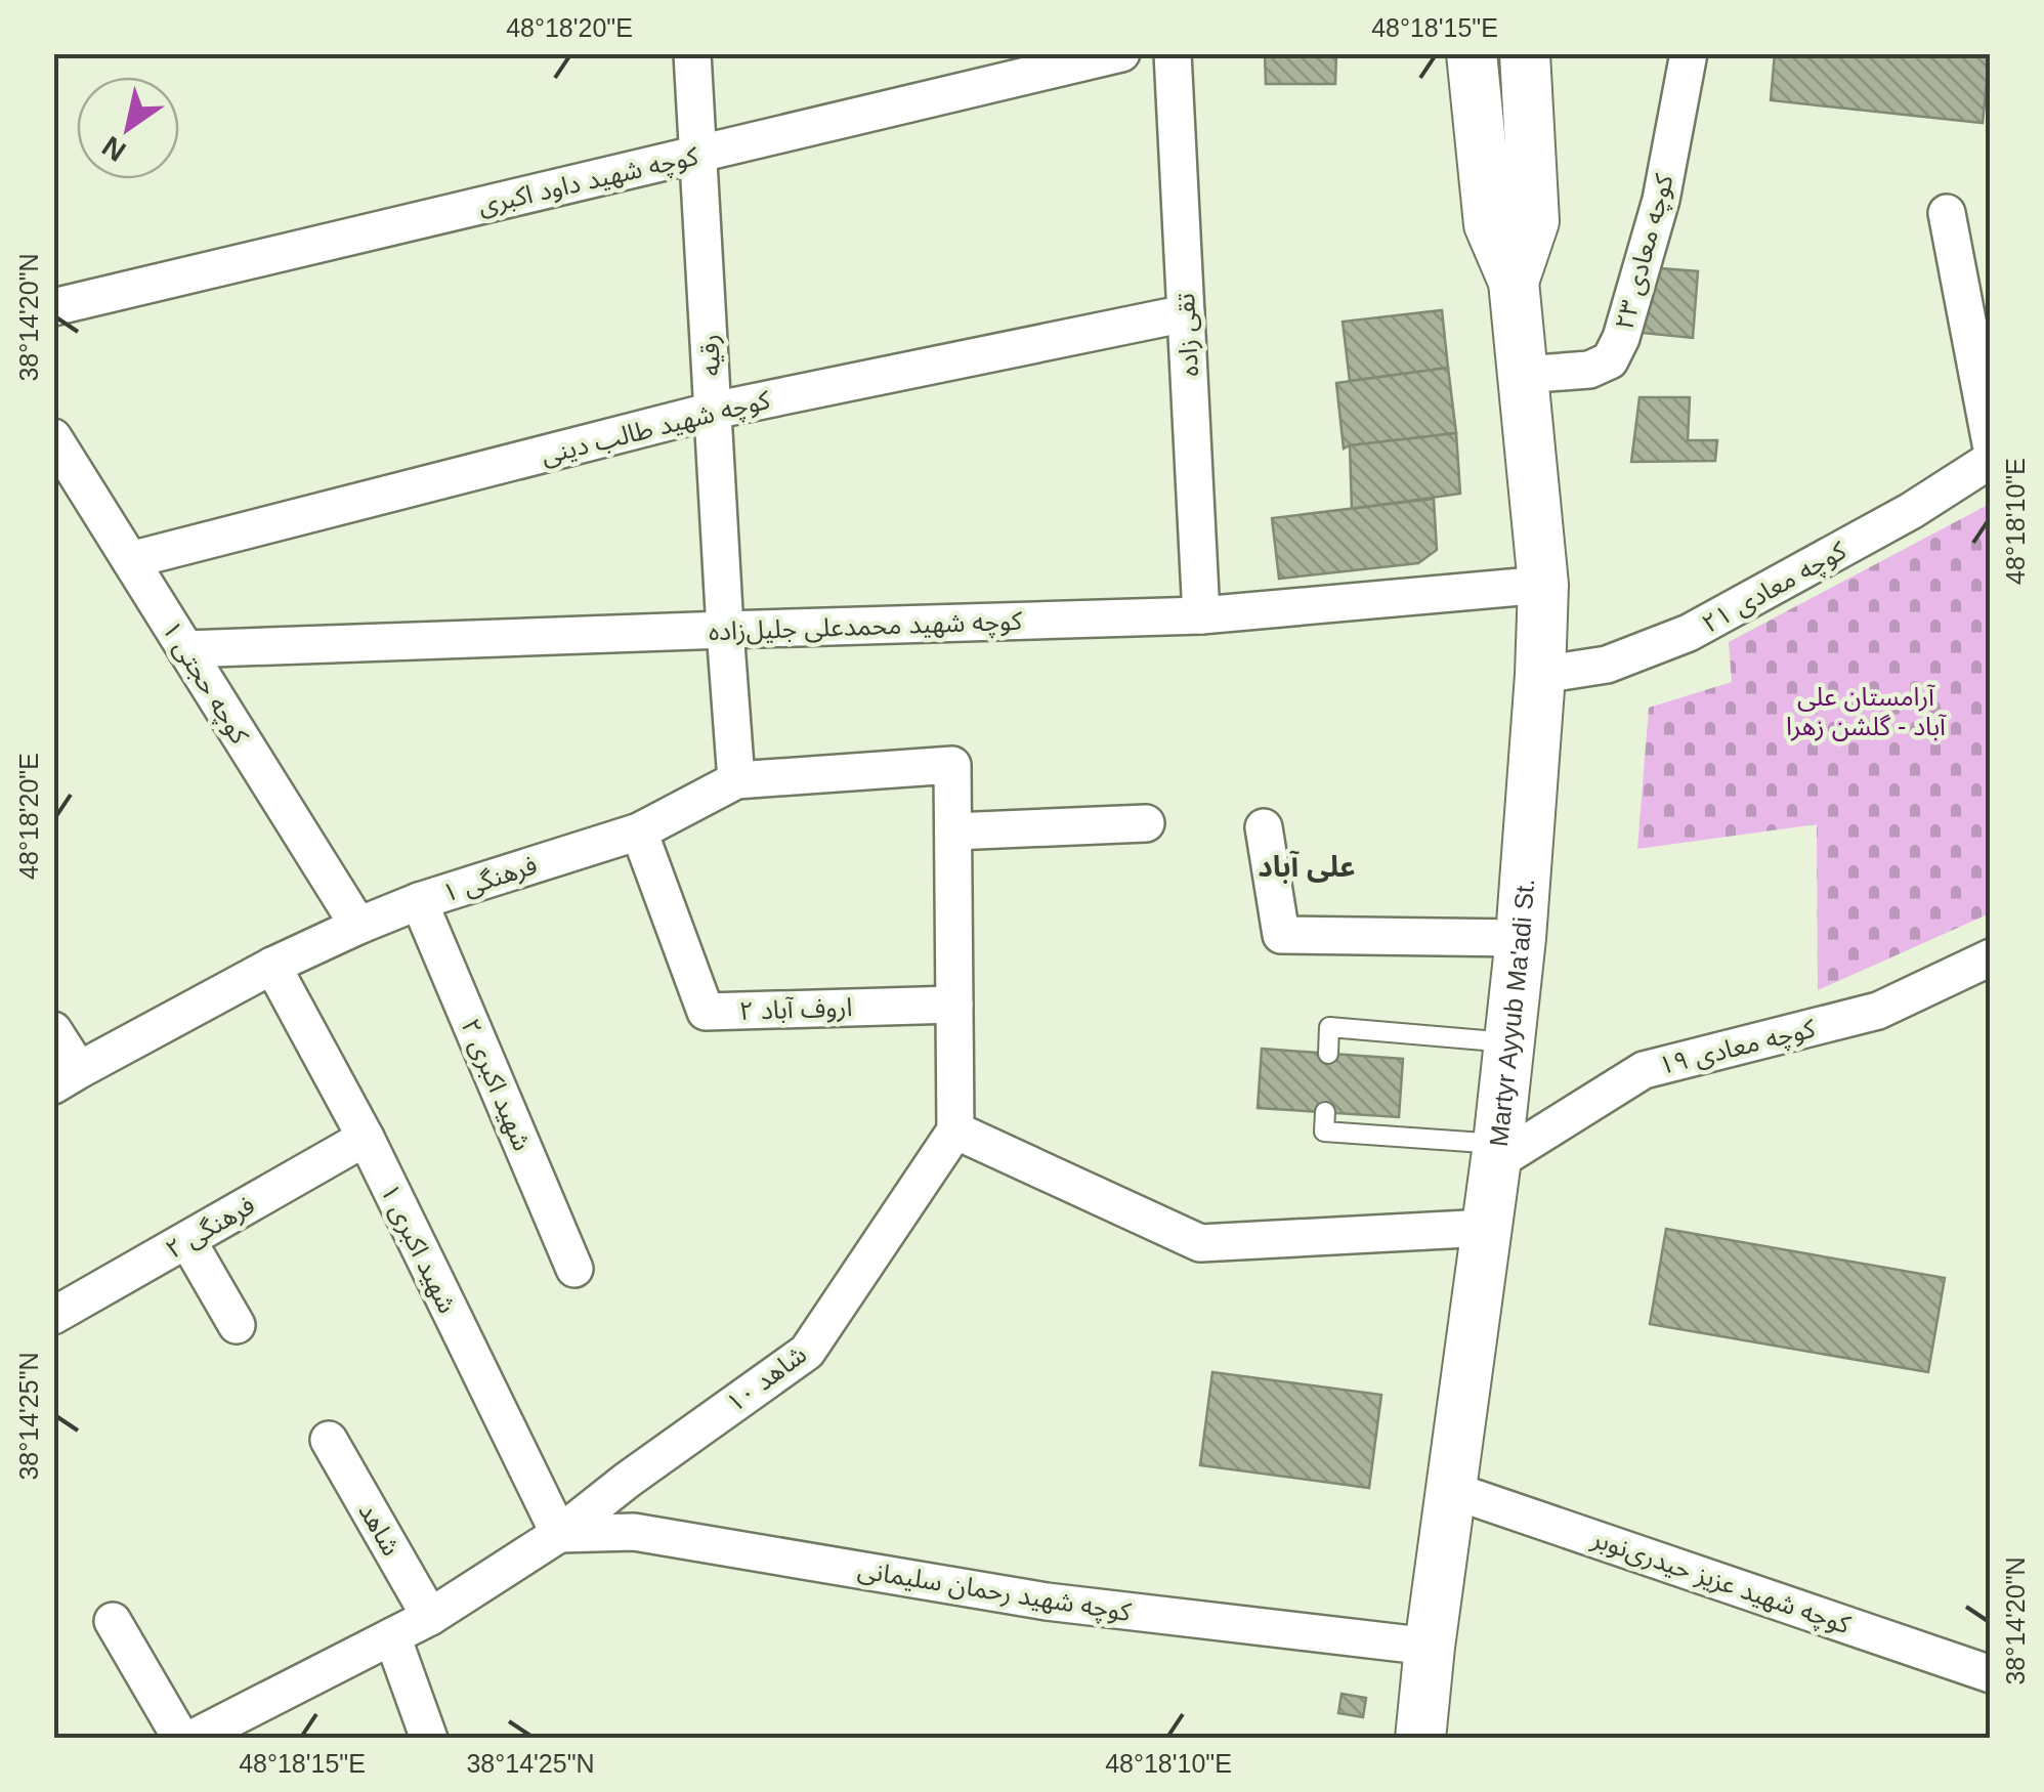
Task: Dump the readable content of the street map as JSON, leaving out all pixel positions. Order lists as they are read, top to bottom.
{
  "streets": {
    "main road": ["Martyr Ayyub Ma'adi St."],
    "street": [
      "کوچه شهید داود اکبری",
      "کوچه معادی ۲۳",
      "تقی زاده",
      "رقیه",
      "کوچه شهید طالب دینی",
      "کوچه معادی ۲۱",
      "کوچه شهید محمدعلی جلیل‌زاده",
      "کوچه حجتی ۱",
      "فرهنگی ۱",
      "اروف آباد ۲",
      "کوچه معادی ۱۹",
      "شهید اکبری ۲",
      "فرهنگی ۲",
      "شهید اکبری ۱",
      "شاهد ۱۰",
      "شاهد",
      "کوچه شهید عزیز حیدری‌نوبر",
      "کوچه شهید رحمان سلیمانی"
    ]
  },
  "crossings": [
    ["کوچه شهید داود اکبری", "رقیه"],
    ["کوچه معادی ۲۳", "Martyr Ayyub Ma'adi St."],
    ["تقی زاده", "کوچه شهید طالب دینی"],
    ["تقی زاده", "کوچه شهید محمدعلی جلیل‌زاده"],
    ["رقیه", "کوچه شهید طالب دینی"],
    ["رقیه", "کوچه شهید محمدعلی جلیل‌زاده"],
    ["رقیه", "فرهنگی ۱"],
    ["کوچه شهید طالب دینی", "کوچه حجتی ۱"],
    ["کوچه معادی ۲۱", "Martyr Ayyub Ma'adi St."],
    ["کوچه شهید محمدعلی جلیل‌زاده", "کوچه حجتی ۱"],
    ["کوچه شهید محمدعلی جلیل‌زاده", "Martyr Ayyub Ma'adi St."],
    ["کوچه حجتی ۱", "فرهنگی ۱"],
    ["فرهنگی ۱", "اروف آباد ۲"],
    ["فرهنگی ۱", "شهید اکبری ۲"],
    ["فرهنگی ۱", "شهید اکبری ۱"],
    ["Martyr Ayyub Ma'adi St.", "کوچه معادی ۱۹"],
    ["Martyr Ayyub Ma'adi St.", "کوچه شهید عزیز حیدری‌نوبر"],
    ["Martyr Ayyub Ma'adi St.", "کوچه شهید رحمان سلیمانی"],
    ["فرهنگی ۲", "شهید اکبری ۱"],
    ["شهید اکبری ۱", "شاهد ۱۰"],
    ["شهید اکبری ۱", "کوچه شهید رحمان سلیمانی"],
    ["شاهد ۱۰", "شاهد"],
    ["شاهد ۱۰", "کوچه شهید رحمان سلیمانی"]
  ],
  "districts": ["علی آباد"],
  "parks": ["آرامستان علی آباد - گلشن زهرا"],
  "north": "bottom left",
  "coordinates": [
    "48°18'20\"E",
    "48°18'15\"E",
    "38°14'20\"N",
    "48°18'10\"E",
    "38°14'25\"N"
  ]
}
